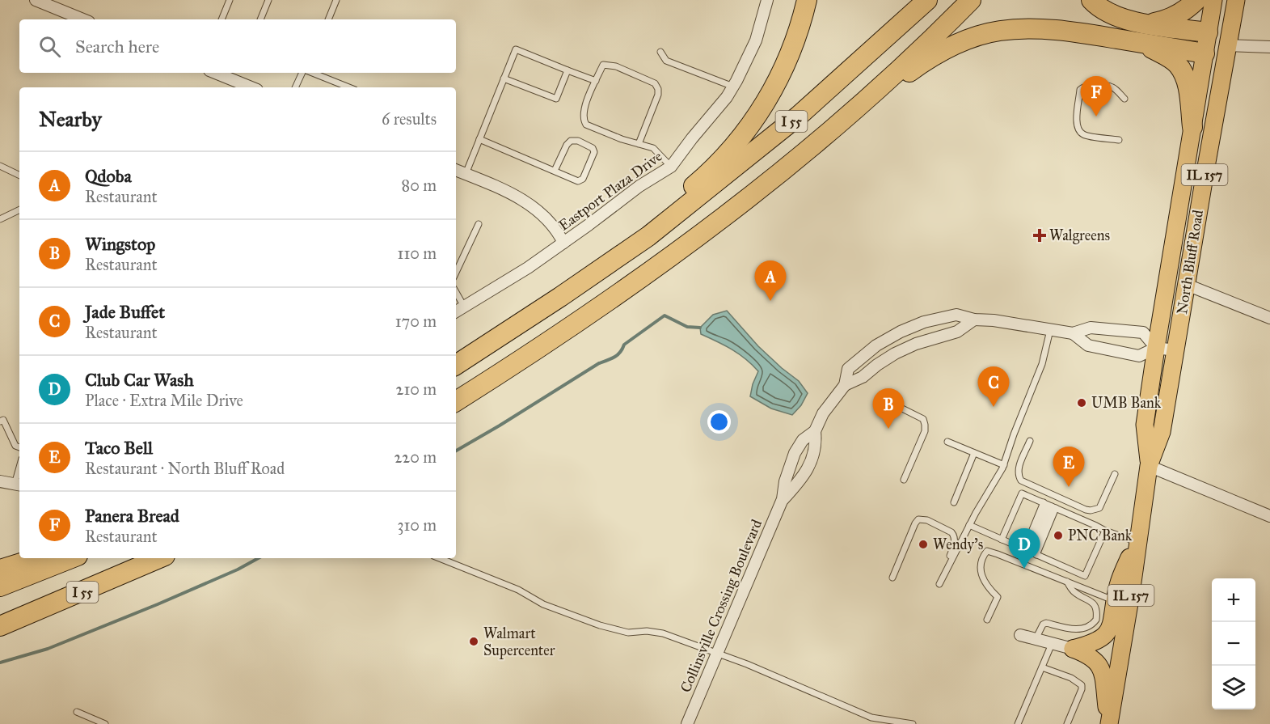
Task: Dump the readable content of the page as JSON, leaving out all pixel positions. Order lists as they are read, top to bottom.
{
  "streets": {
    "highway": ["I 55"],
    "main road": ["IL 157", "North Bluff Road"],
    "street": ["Eastport Plaza Drive", "Collinsville Crossing Boulevard"]
  },
  "crossings": [
    ["North Bluff Road", "Collinsville Crossing Boulevard"]
  ],
  "places": {
    "health": ["Walgreens"],
    "other": [
      "UMB Bank",
      "PNC Bank",
      "Wendy's",
      "Walmart Supercenter"
    ]
  },
  "page": {
    "search": "Search here",
    "pins": [
      "F",
      "A",
      "C",
      "B",
      "E",
      "D"
    ],
    "heading": ["Nearby", "6 results"],
    "list": [
      {
        "mark": "A",
        "name": "Qdoba",
        "note": "Restaurant",
        "value": "80 m"
      },
      {
        "mark": "B",
        "name": "Wingstop",
        "note": "Restaurant",
        "value": "110 m"
      },
      {
        "mark": "C",
        "name": "Jade Buffet",
        "note": "Restaurant",
        "value": "170 m"
      },
      {
        "mark": "D",
        "name": "Club Car Wash",
        "note": "Place · Extra Mile Drive",
        "value": "210 m"
      },
      {
        "mark": "E",
        "name": "Taco Bell",
        "note": "Restaurant · North Bluff Road",
        "value": "220 m"
      },
      {
        "mark": "F",
        "name": "Panera Bread",
        "note": "Restaurant",
        "value": "310 m"
      }
    ],
    "map_buttons": ["+", "−"]
  }
}
